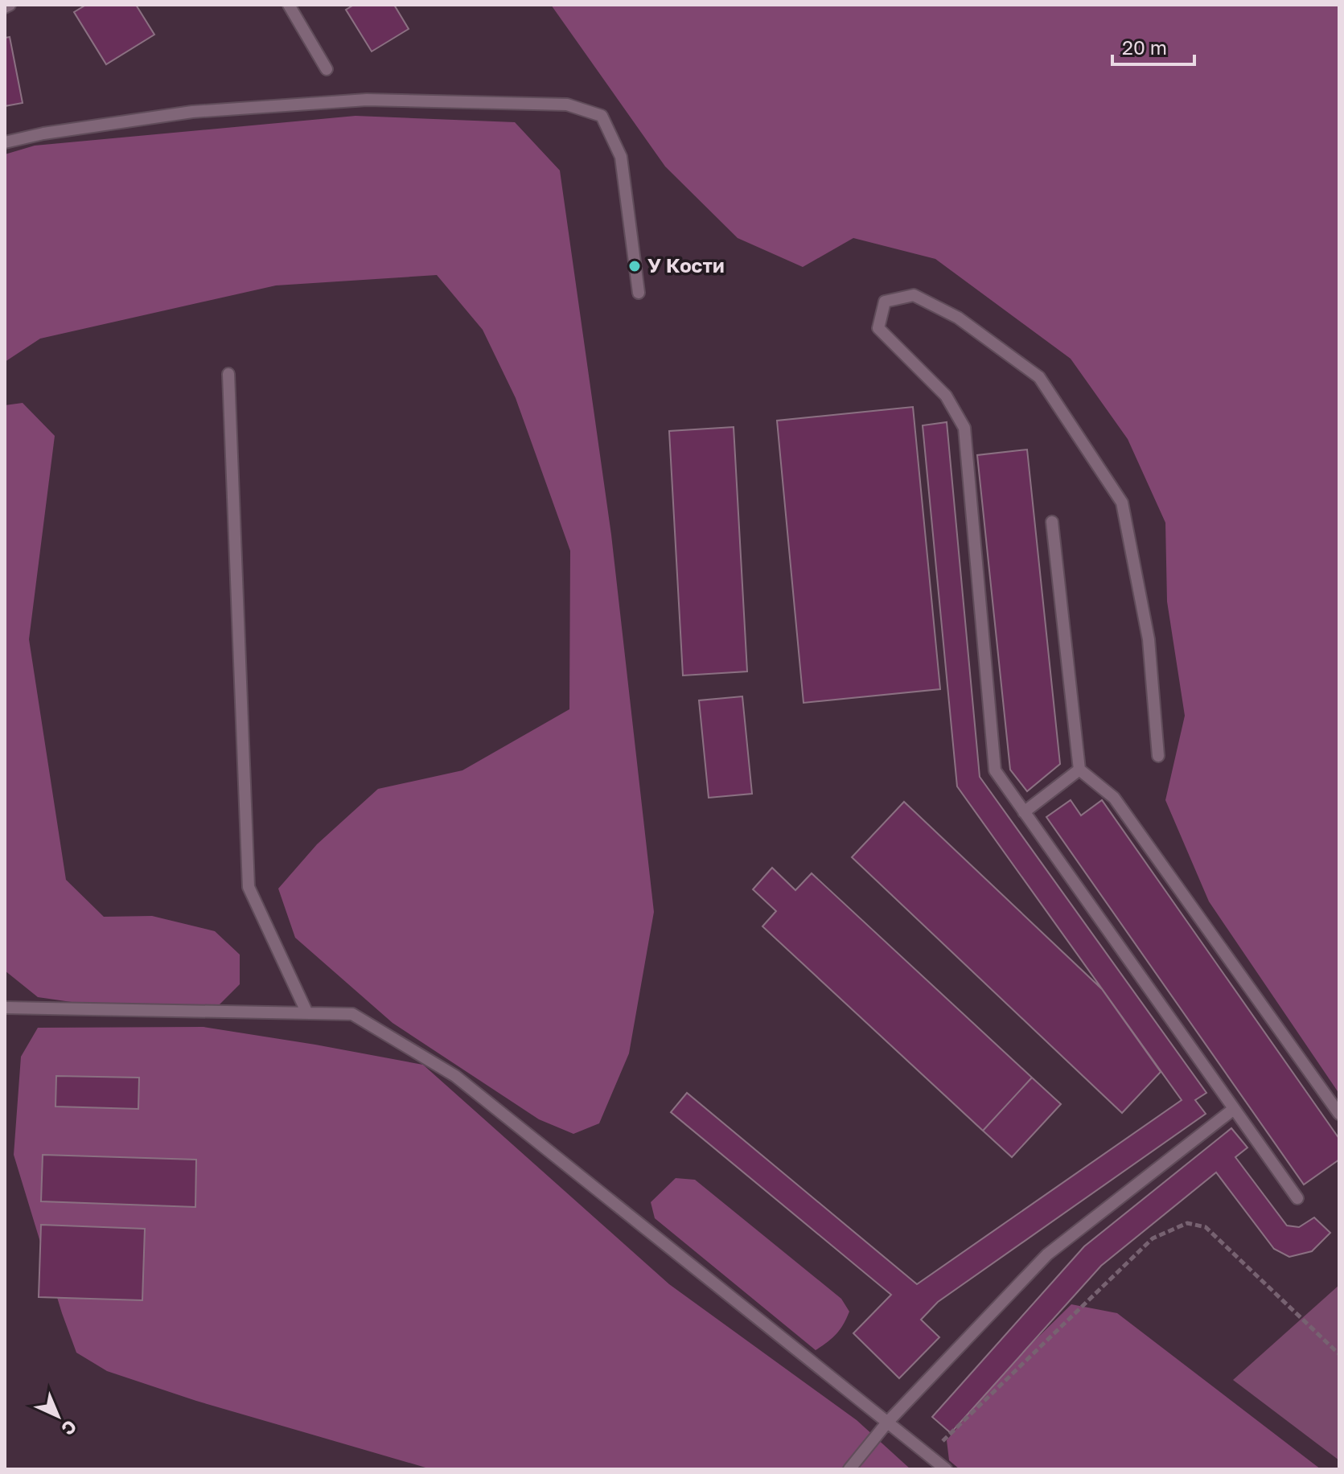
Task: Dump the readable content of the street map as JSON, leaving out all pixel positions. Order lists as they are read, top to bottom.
{
  "places": ["У Кости"],
  "scale_bar": "20 m",
  "north": "bottom right"
}
